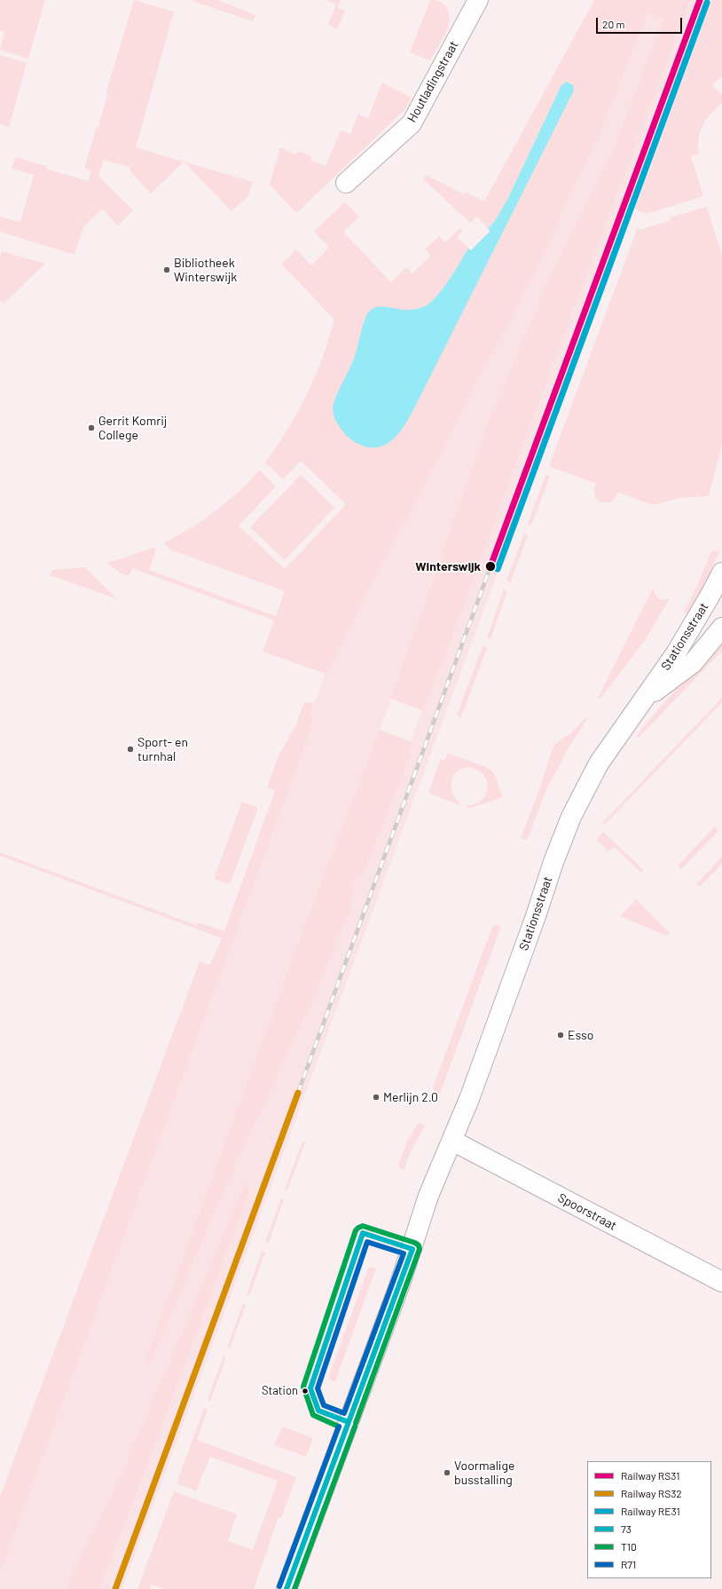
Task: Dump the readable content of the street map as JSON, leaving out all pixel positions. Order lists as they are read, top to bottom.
{
  "streets": {
    "street": ["Houtladingstraat", "Stationsstraat", "Spoorstraat"]
  },
  "crossings": [
    ["Stationsstraat", "Spoorstraat"]
  ],
  "places": [
    "Bibliotheek Winterswijk",
    "Gerrit Komrij College",
    "Winterswijk",
    "Sport- en turnhal",
    "Esso",
    "Merlijn 2.0",
    "Station",
    "Voormalige busstalling"
  ],
  "lines": [
    "rail line RS31",
    "rail line RE31",
    "rail line RS32",
    "transit line T10",
    "transit line 73",
    "transit line R71"
  ],
  "legend": [
    "Railway RS31",
    "Railway RS32",
    "Railway RE31",
    "73",
    "T10",
    "R71"
  ],
  "scale_bar": "20 m"
}
